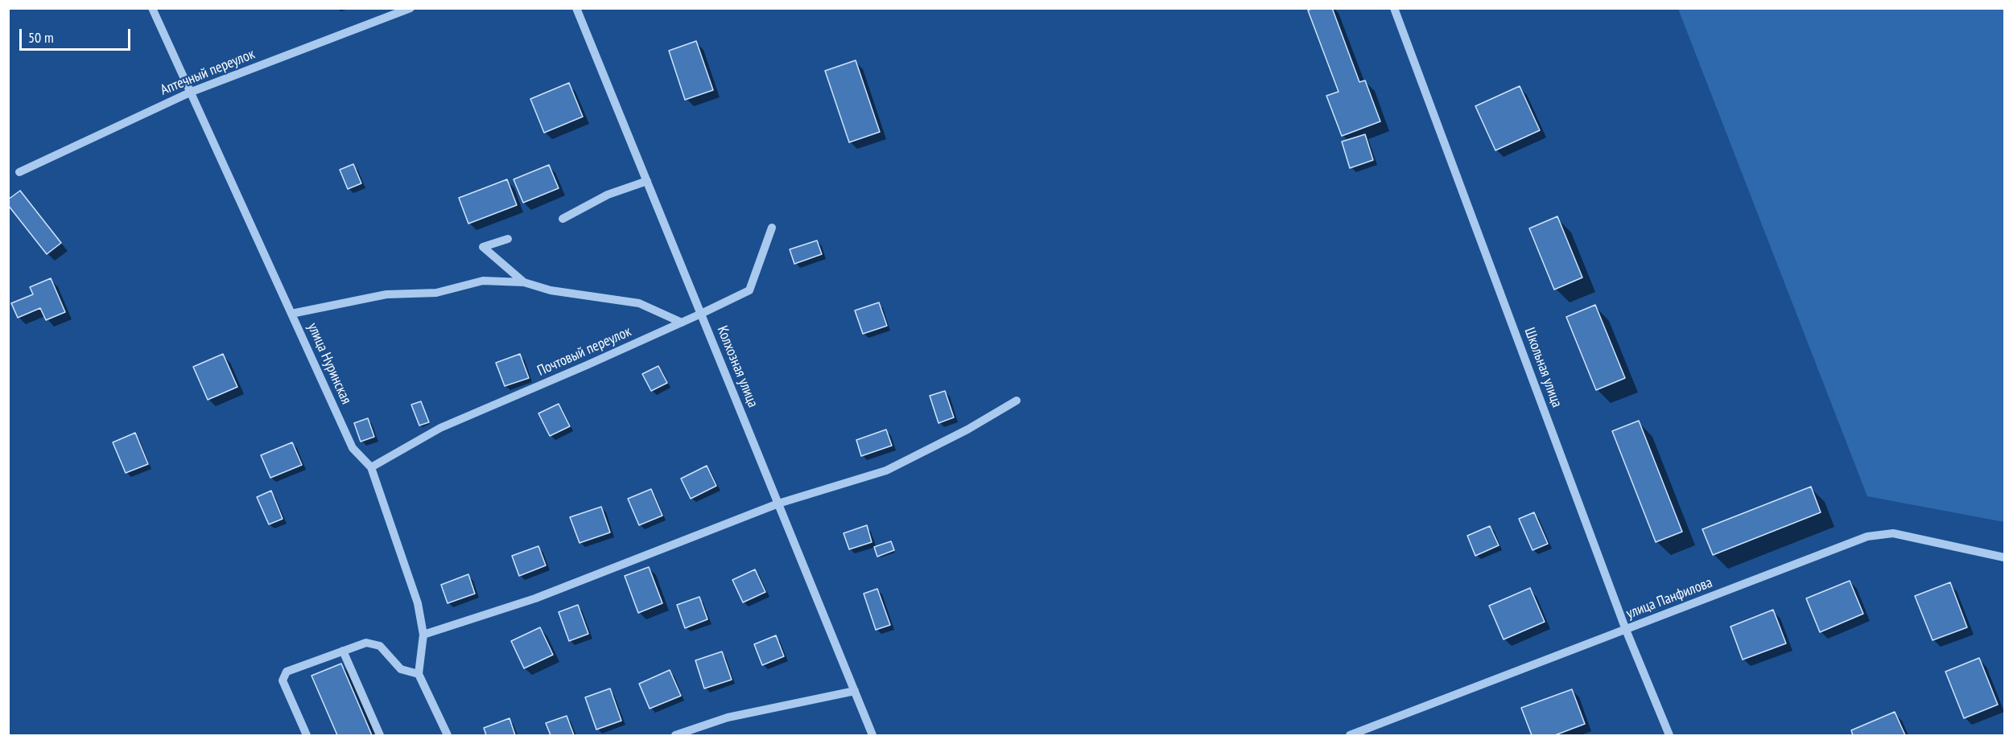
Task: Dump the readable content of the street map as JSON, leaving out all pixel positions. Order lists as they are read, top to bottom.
{
  "streets": {
    "street": [
      "Аптечный переулок",
      "Почтовый переулок",
      "улица Нуринская",
      "Колхозная улица",
      "Школьная улица",
      "улица Панфилова"
    ]
  },
  "crossings": [
    ["Аптечный переулок", "улица Нуринская"],
    ["Почтовый переулок", "улица Нуринская"],
    ["Почтовый переулок", "Колхозная улица"],
    ["Школьная улица", "улица Панфилова"]
  ],
  "scale_bar": "50 m"
}
